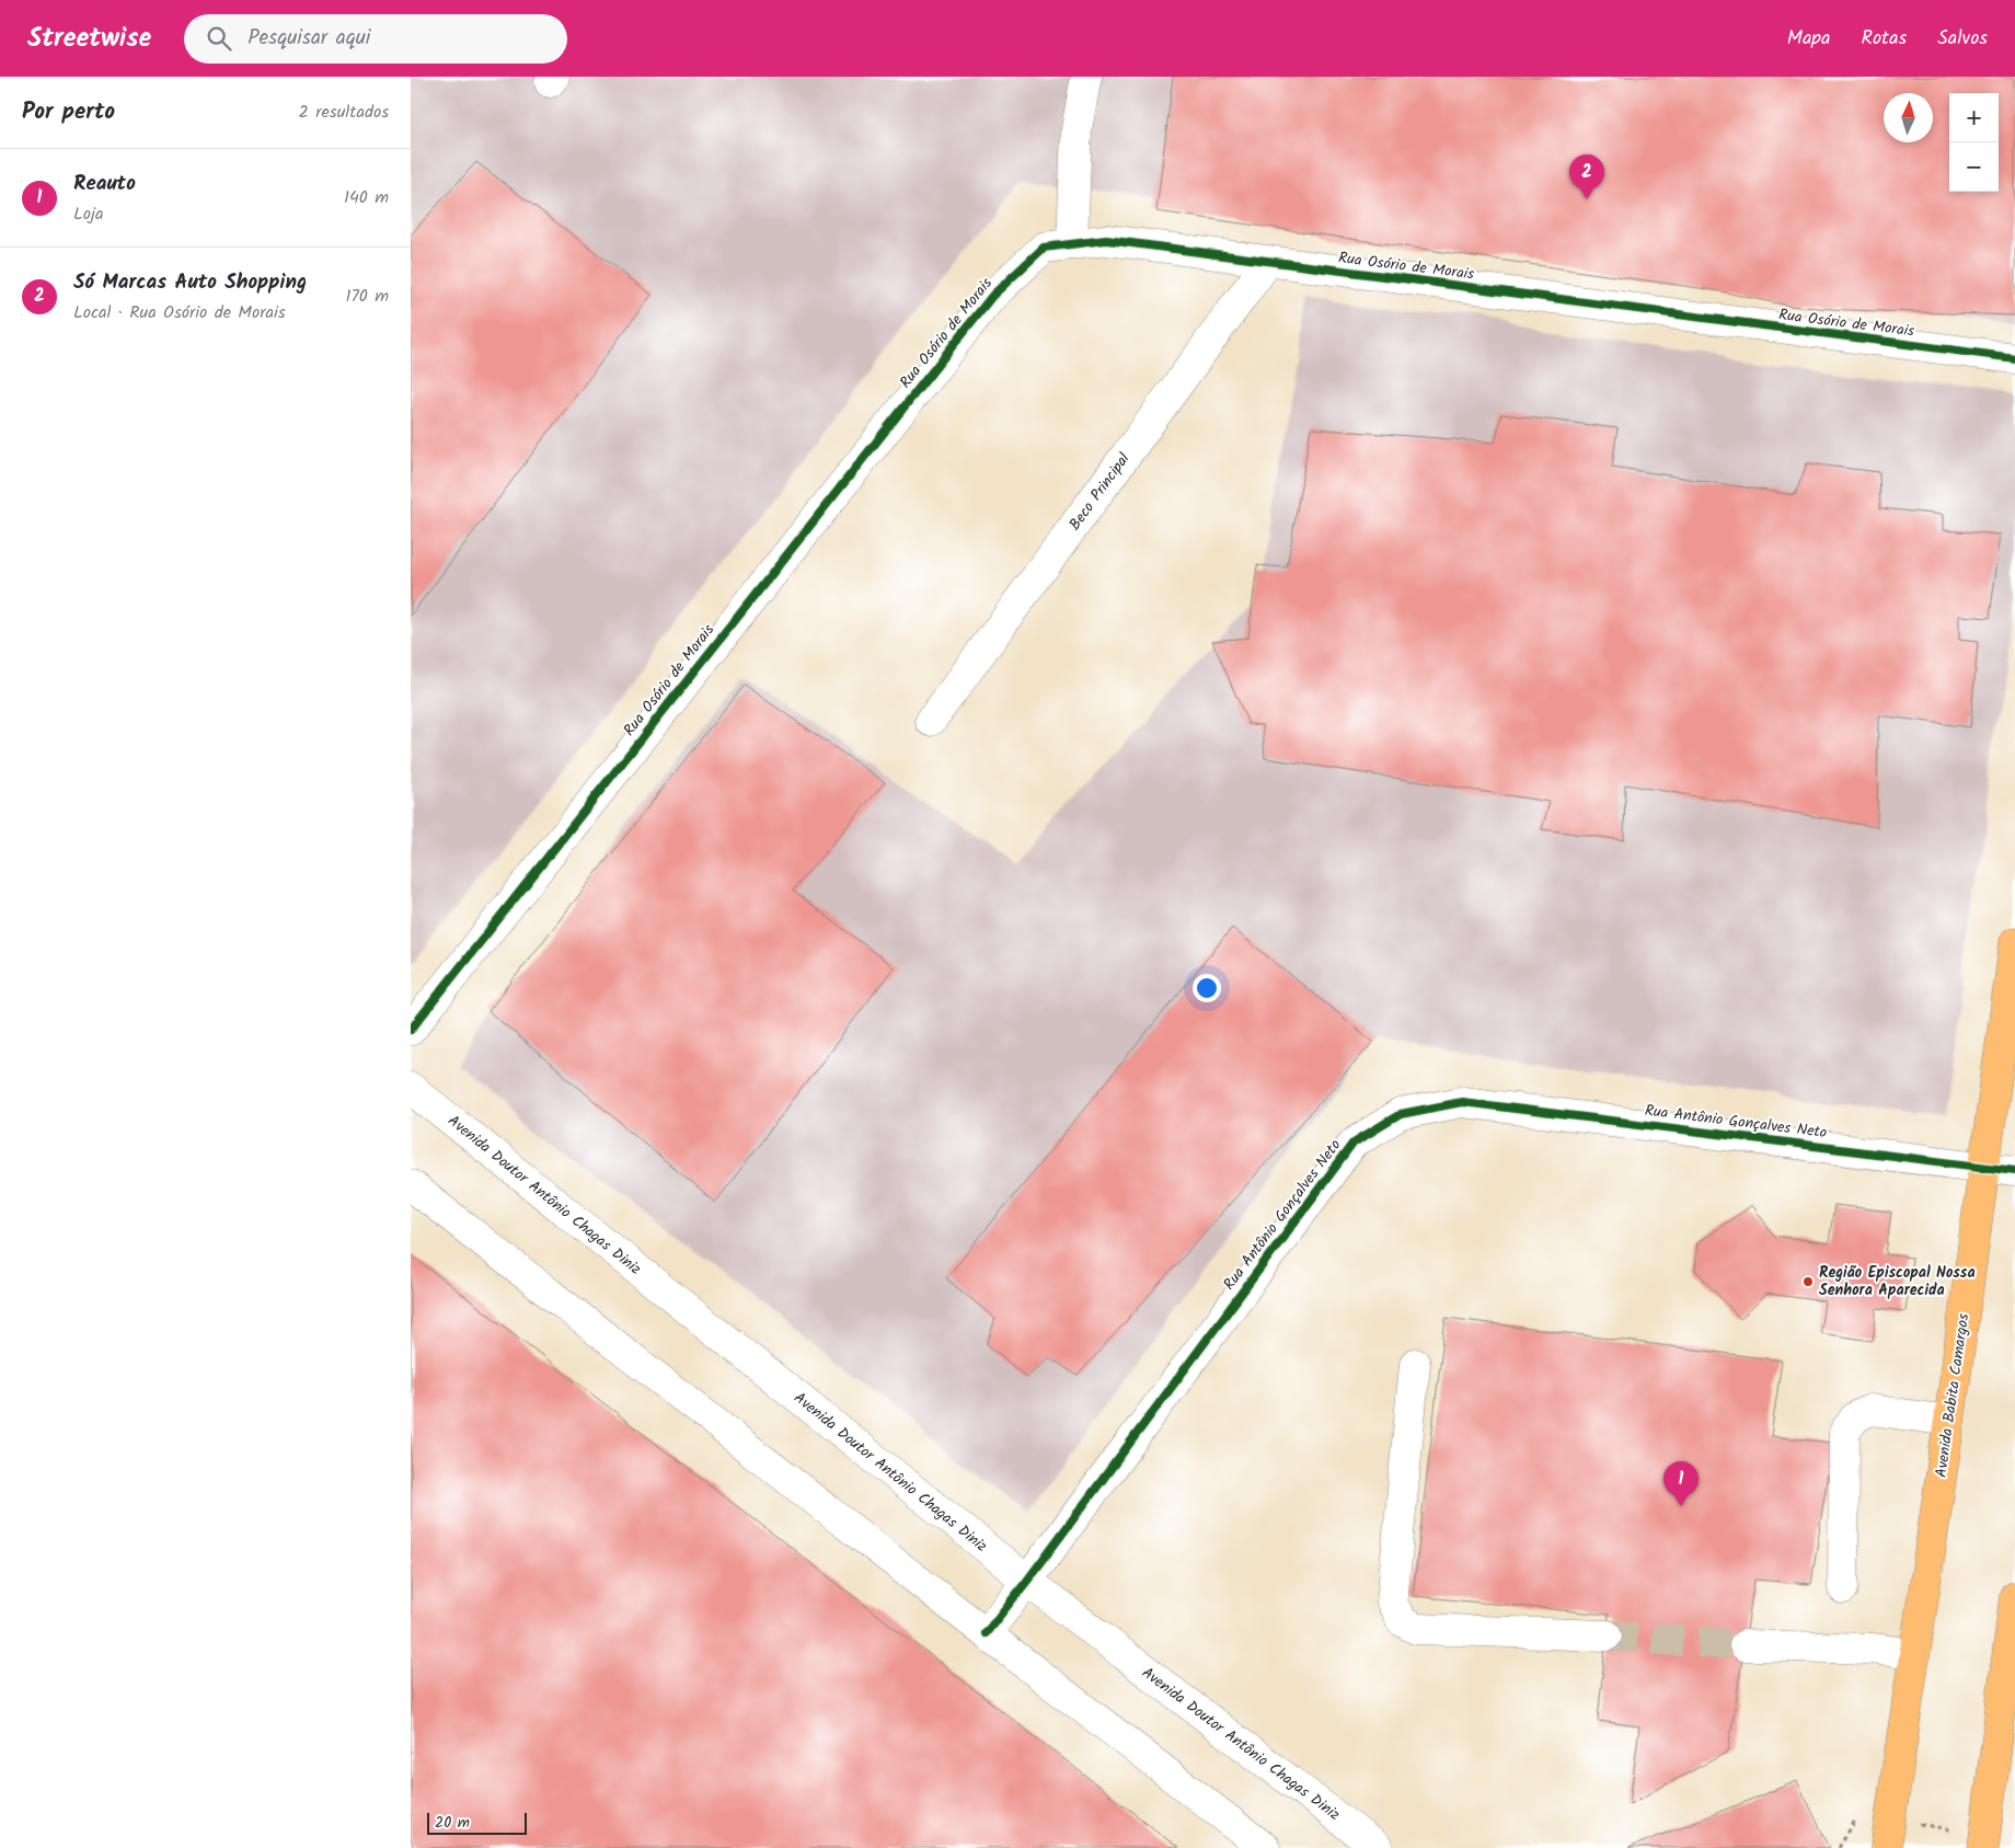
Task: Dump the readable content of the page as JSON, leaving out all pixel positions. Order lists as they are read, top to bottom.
{
  "streets": {
    "main road": ["Avenida Babita Camargos"],
    "street": [
      "Rua Osório de Morais",
      "Beco Principal",
      "Rua Antônio Gonçalves Neto",
      "Avenida Doutor Antônio Chagas Diniz"
    ]
  },
  "crossings": [
    ["Rua Osório de Morais", "Beco Principal"],
    ["Rua Antônio Gonçalves Neto", "Avenida Doutor Antônio Chagas Diniz"],
    ["Rua Antônio Gonçalves Neto", "Avenida Babita Camargos"]
  ],
  "places": ["Região Episcopal Nossa Senhora Aparecida"],
  "scale_bar": "20 m",
  "north": "top",
  "page": {
    "header": "Streetwise",
    "search": "Pesquisar aqui",
    "nav": ["Mapa", "Rotas", "Salvos"],
    "heading": ["Por perto", "2 resultados"],
    "map_buttons": ["+", "−"],
    "list": [
      {
        "mark": "1",
        "name": "Reauto",
        "note": "Loja",
        "value": "140 m"
      },
      {
        "mark": "2",
        "name": "Só Marcas Auto Shopping",
        "note": "Local · Rua Osório de Morais",
        "value": "170 m"
      }
    ],
    "pins": ["2", "1"],
    "scale": "20 m"
  }
}
